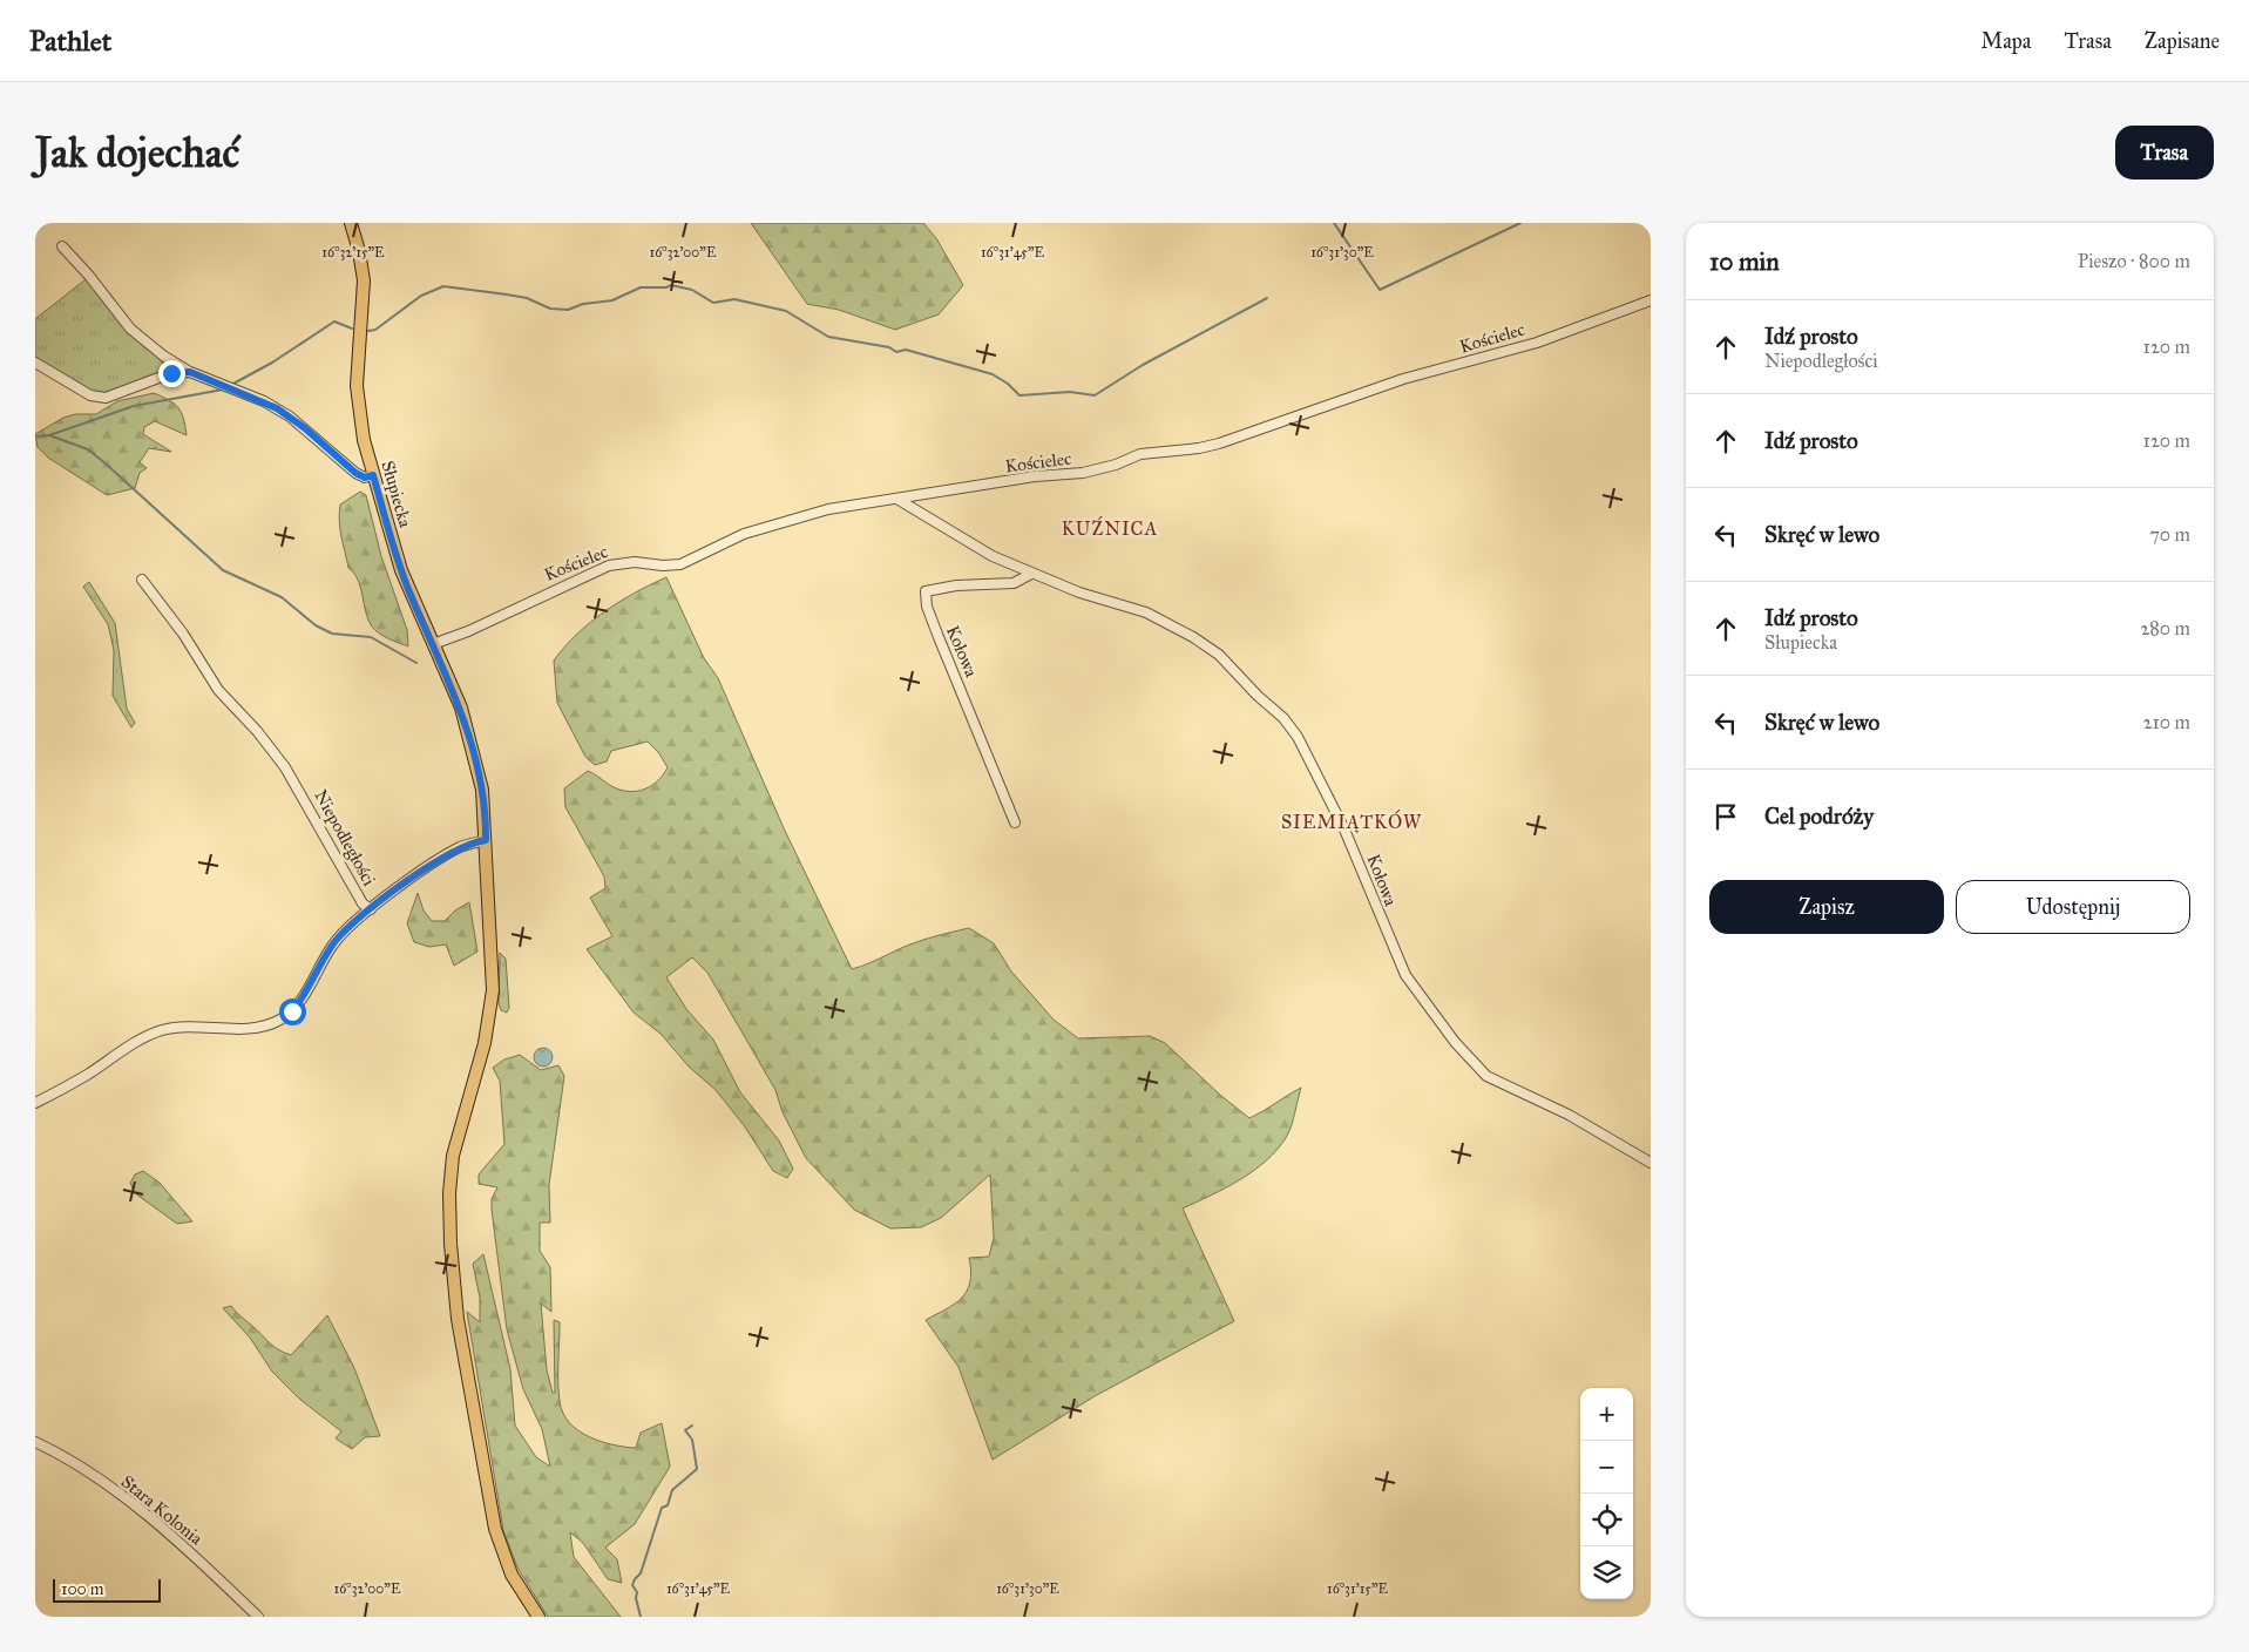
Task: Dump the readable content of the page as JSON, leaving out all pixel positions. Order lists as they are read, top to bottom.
{
  "streets": {
    "main road": ["Słupiecka"],
    "street": [
      "Kościelec",
      "Kołowa",
      "Niepodległości",
      "Stara Kolonia"
    ]
  },
  "crossings": [
    ["Kościelec", "Słupiecka"],
    ["Kościelec", "Kołowa"]
  ],
  "districts": ["KUŹNICA", "SIEMIĄTKÓW"],
  "scale_bar": "100 m",
  "page": {
    "header": "Pathlet",
    "nav": ["Mapa", "Trasa", "Zapisane"],
    "buttons": [
      "Trasa",
      ["Zapisz", "Udostępnij"]
    ],
    "title": "Jak dojechać",
    "heading": ["10 min", "Pieszo · 800 m"],
    "list": [
      ["Idź prosto", "Niepodległości", "120 m"],
      ["Idź prosto", "120 m"],
      ["Skręć w lewo", "70 m"],
      ["Idź prosto", "Słupiecka", "280 m"],
      ["Skręć w lewo", "210 m"],
      "Cel podróży"
    ],
    "map_buttons": ["+", "−"],
    "scale": "100 m"
  },
  "coordinates": [
    "16°32'15\"E",
    "16°32'00\"E",
    "16°31'45\"E",
    "16°31'30\"E",
    "16°31'15\"E"
  ]
}
